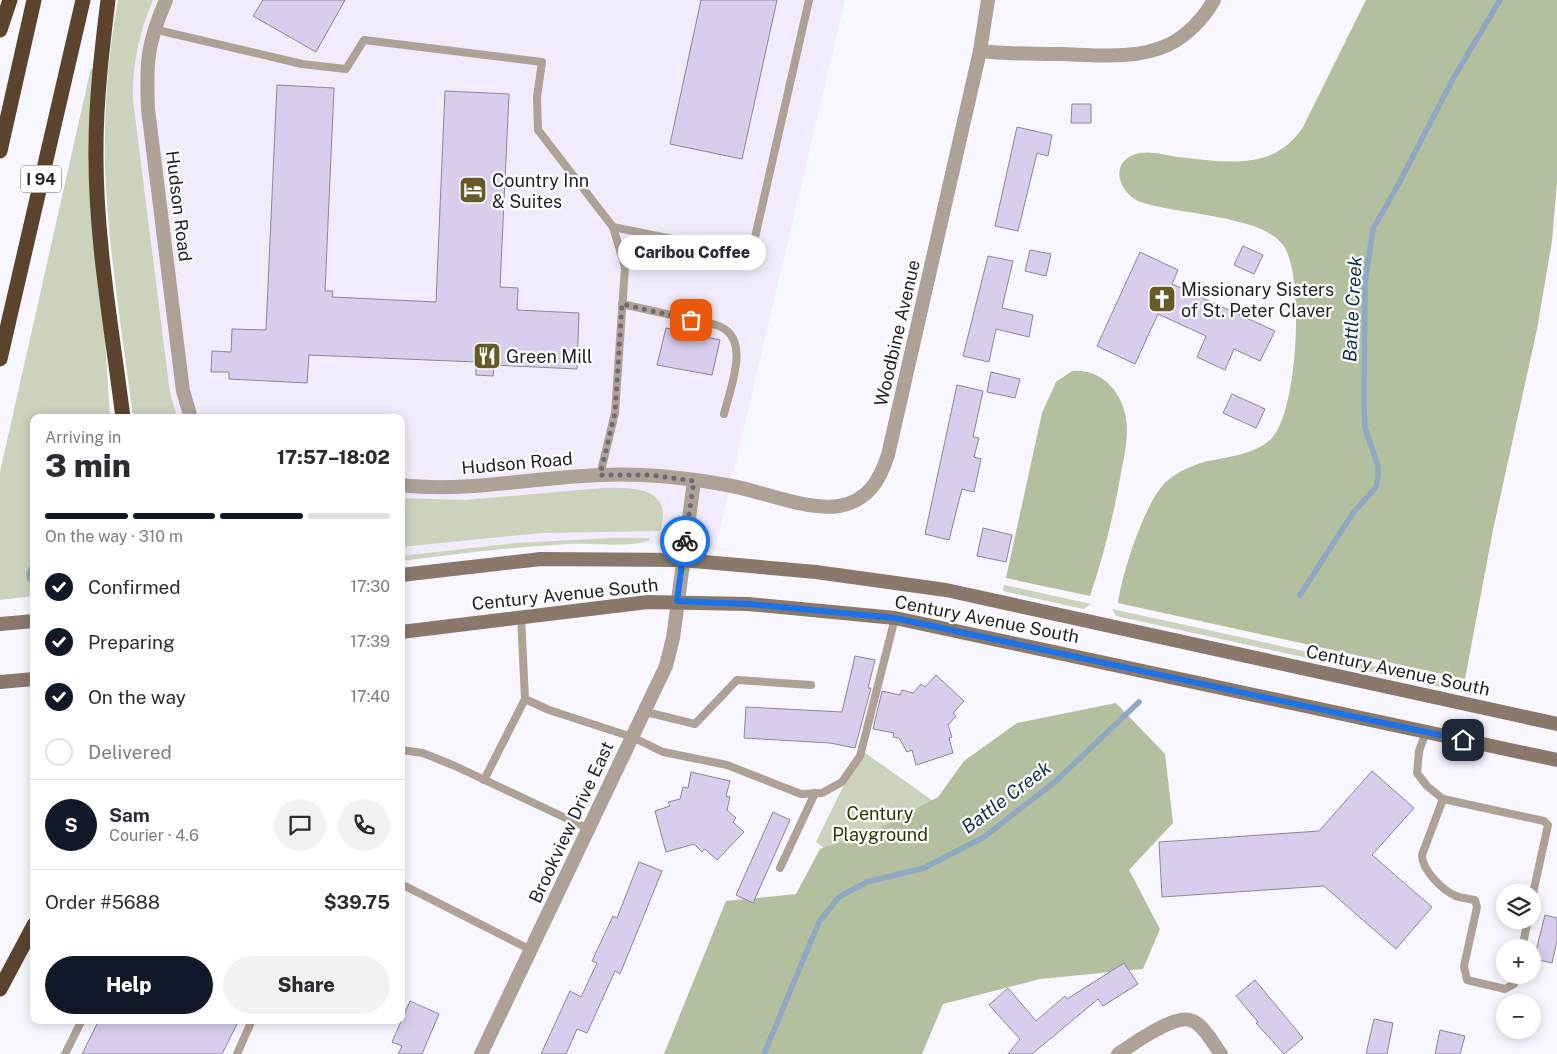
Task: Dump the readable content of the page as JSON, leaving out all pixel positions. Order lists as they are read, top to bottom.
{
  "streets": {
    "highway": ["I 94"],
    "main road": ["Century Avenue South"],
    "street": ["Hudson Road", "Woodbine Avenue", "Brookview Drive East"]
  },
  "crossings": [
    ["Hudson Road", "Woodbine Avenue"],
    ["Century Avenue South", "Brookview Drive East"]
  ],
  "water": ["Battle Creek"],
  "parks": ["Century Playground"],
  "places": {
    "hotel": ["Country Inn & Suites"],
    "church": ["Missionary Sisters of St. Peter Claver"],
    "other": ["Caribou Coffee"],
    "restaurant": ["Green Mill"]
  },
  "page": {
    "bubble": "Caribou Coffee",
    "heading": ["3 min", "Arriving in", "17:57–18:02"],
    "panel": [
      "Sam",
      "Courier · 4.6",
      "Order #5688",
      "$39.75"
    ],
    "bar": "On the way · 310 m",
    "list": [
      ["Confirmed", "17:30"],
      ["Preparing", "17:39"],
      ["On the way", "17:40"],
      "Delivered"
    ],
    "round": "S",
    "map_buttons": ["+", "−"],
    "buttons": ["Help", "Share"]
  }
}
